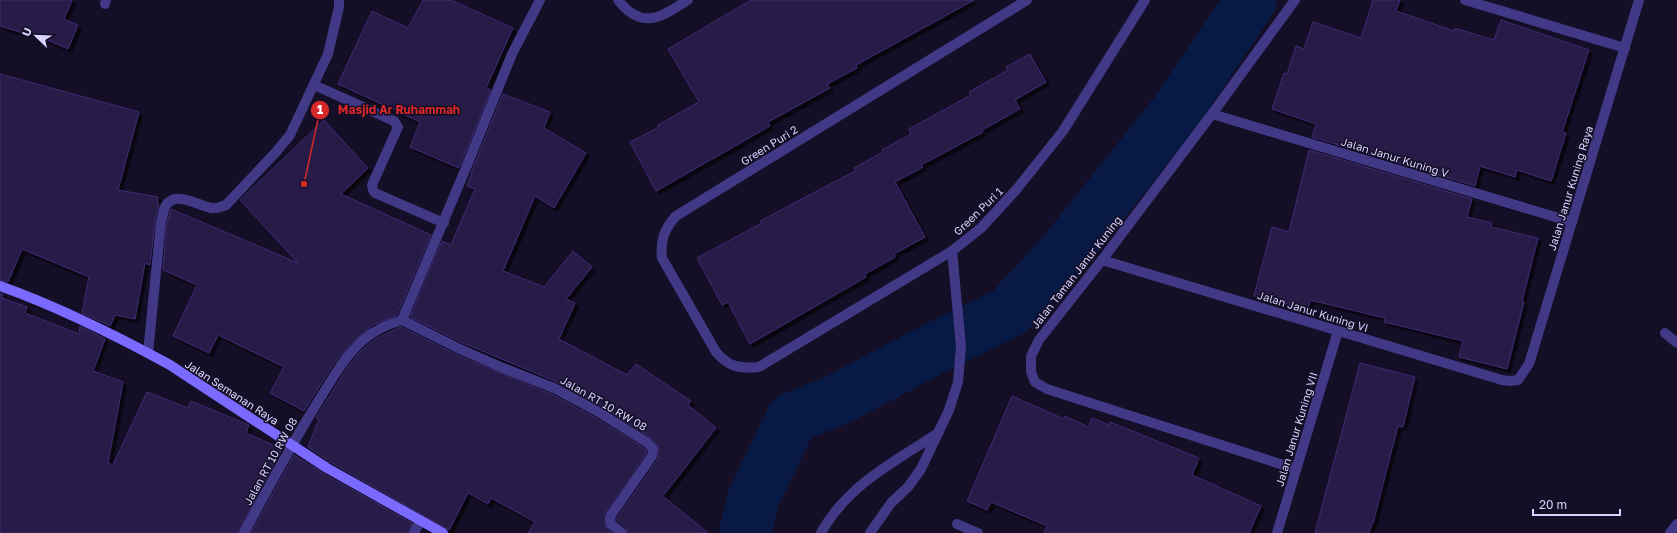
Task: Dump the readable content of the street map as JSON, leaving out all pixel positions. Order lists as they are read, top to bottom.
{
  "streets": {
    "street": [
      "Green Puri 2",
      "Jalan Janur Kuning V",
      "Jalan Janur Kuning Raya",
      "Green Puri 1",
      "Jalan Taman Janur Kuning",
      "Jalan Janur Kuning VI",
      "Jalan Semanan Raya",
      "Jalan RT 10 RW 08",
      "Jalan Janur Kuning VII"
    ]
  },
  "crossings": [
    ["Green Puri 2", "Green Puri 1"],
    ["Jalan Janur Kuning V", "Jalan Janur Kuning Raya"],
    ["Jalan Janur Kuning V", "Jalan Taman Janur Kuning"],
    ["Jalan Janur Kuning Raya", "Jalan Janur Kuning VI"],
    ["Jalan Taman Janur Kuning", "Jalan Janur Kuning VI"],
    ["Jalan Taman Janur Kuning", "Jalan Janur Kuning VII"],
    ["Jalan Janur Kuning VI", "Jalan Janur Kuning VII"],
    ["Jalan Semanan Raya", "Jalan RT 10 RW 08"]
  ],
  "places": ["Masjid Ar Ruhammah"],
  "scale_bar": "20 m",
  "north": "top left"
}
